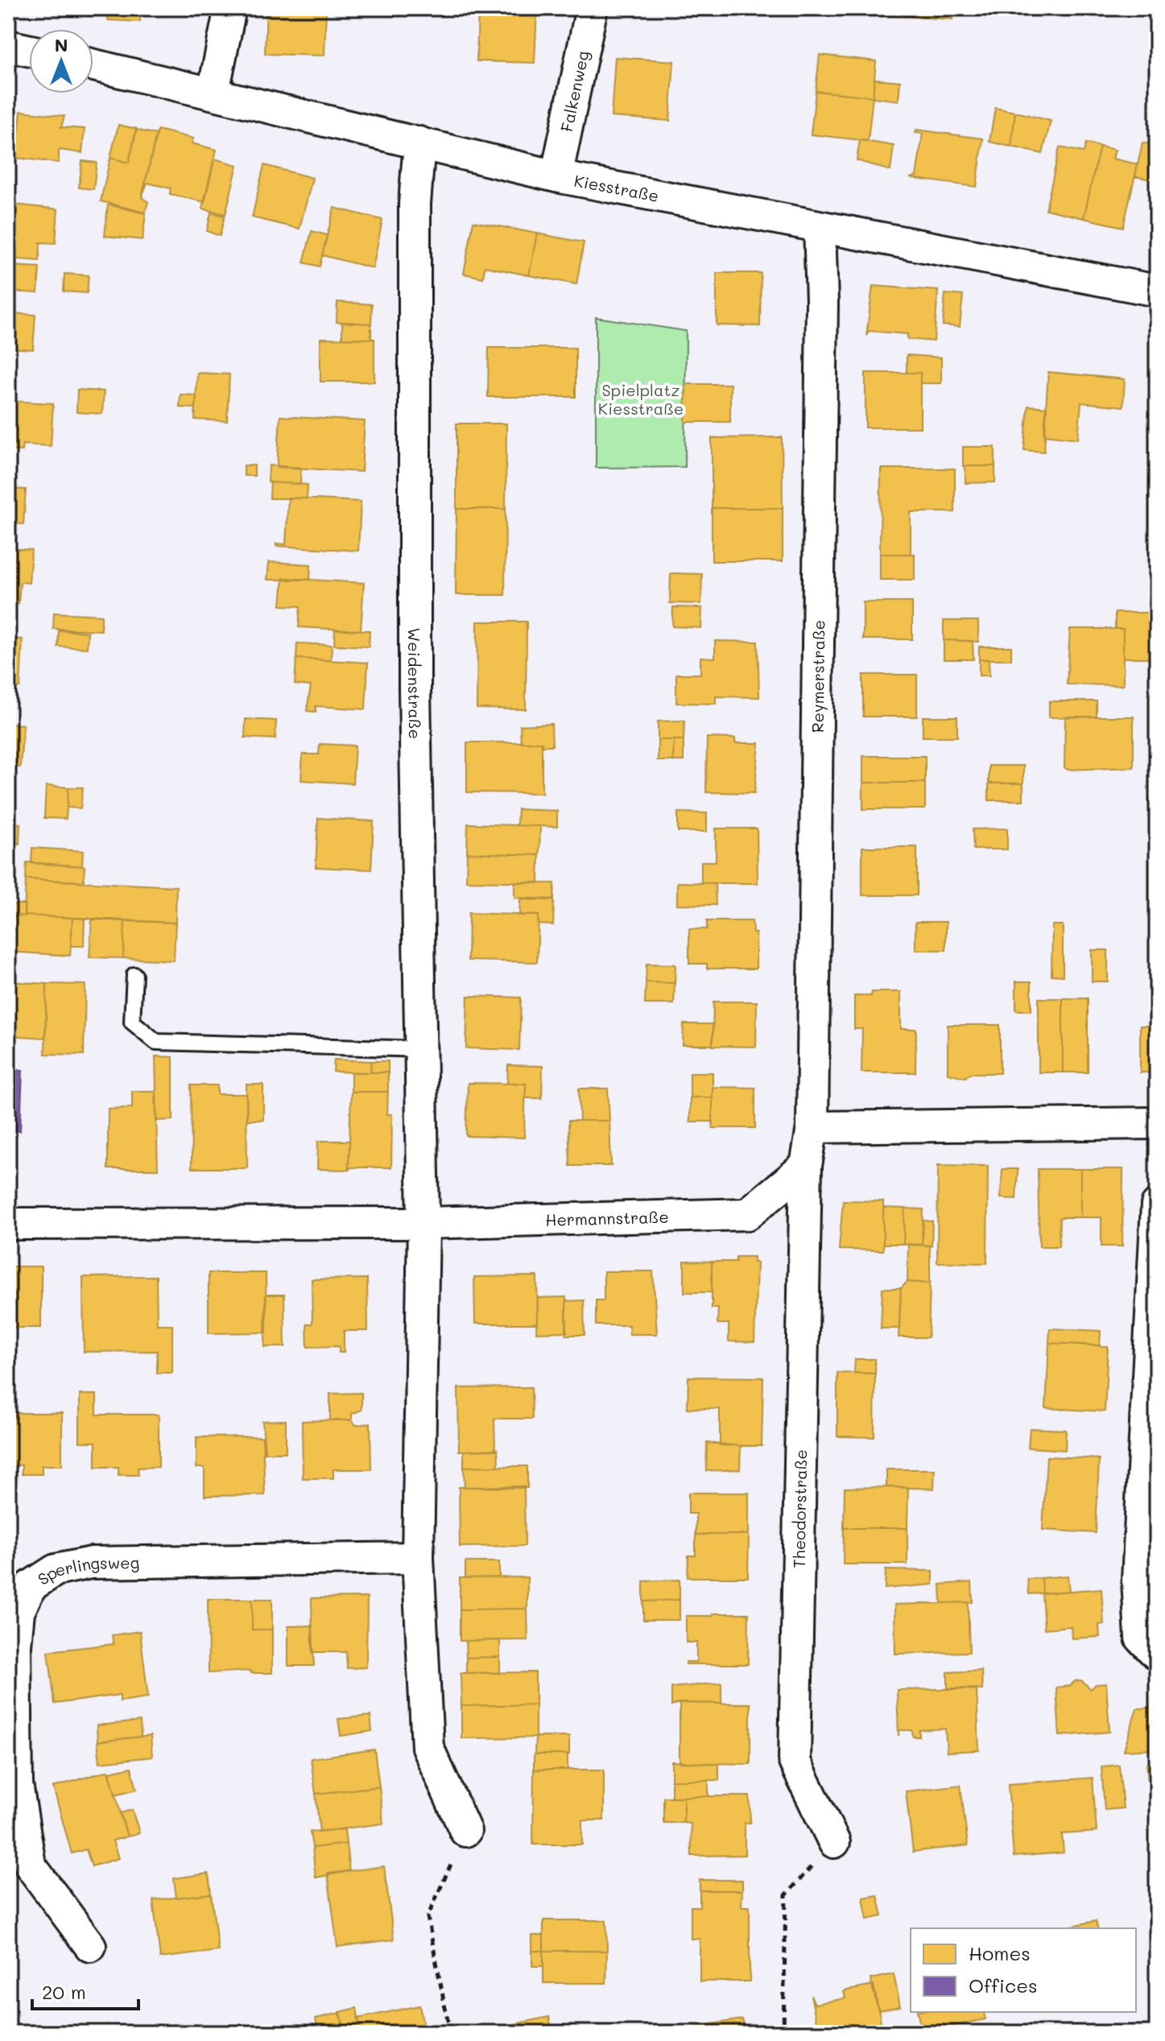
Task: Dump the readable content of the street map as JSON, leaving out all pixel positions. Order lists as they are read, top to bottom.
{
  "streets": {
    "street": [
      "Falkenweg",
      "Kiesstraße",
      "Reymerstraße",
      "Weidenstraße",
      "Hermannstraße",
      "Theodorstraße",
      "Sperlingsweg"
    ]
  },
  "crossings": [
    ["Falkenweg", "Kiesstraße"],
    ["Kiesstraße", "Reymerstraße"],
    ["Kiesstraße", "Weidenstraße"],
    ["Weidenstraße", "Hermannstraße"],
    ["Hermannstraße", "Theodorstraße"]
  ],
  "parks": ["Spielplatz Kiesstraße"],
  "legend": ["Homes", "Offices"],
  "scale_bar": "20 m",
  "north": "top"
}
